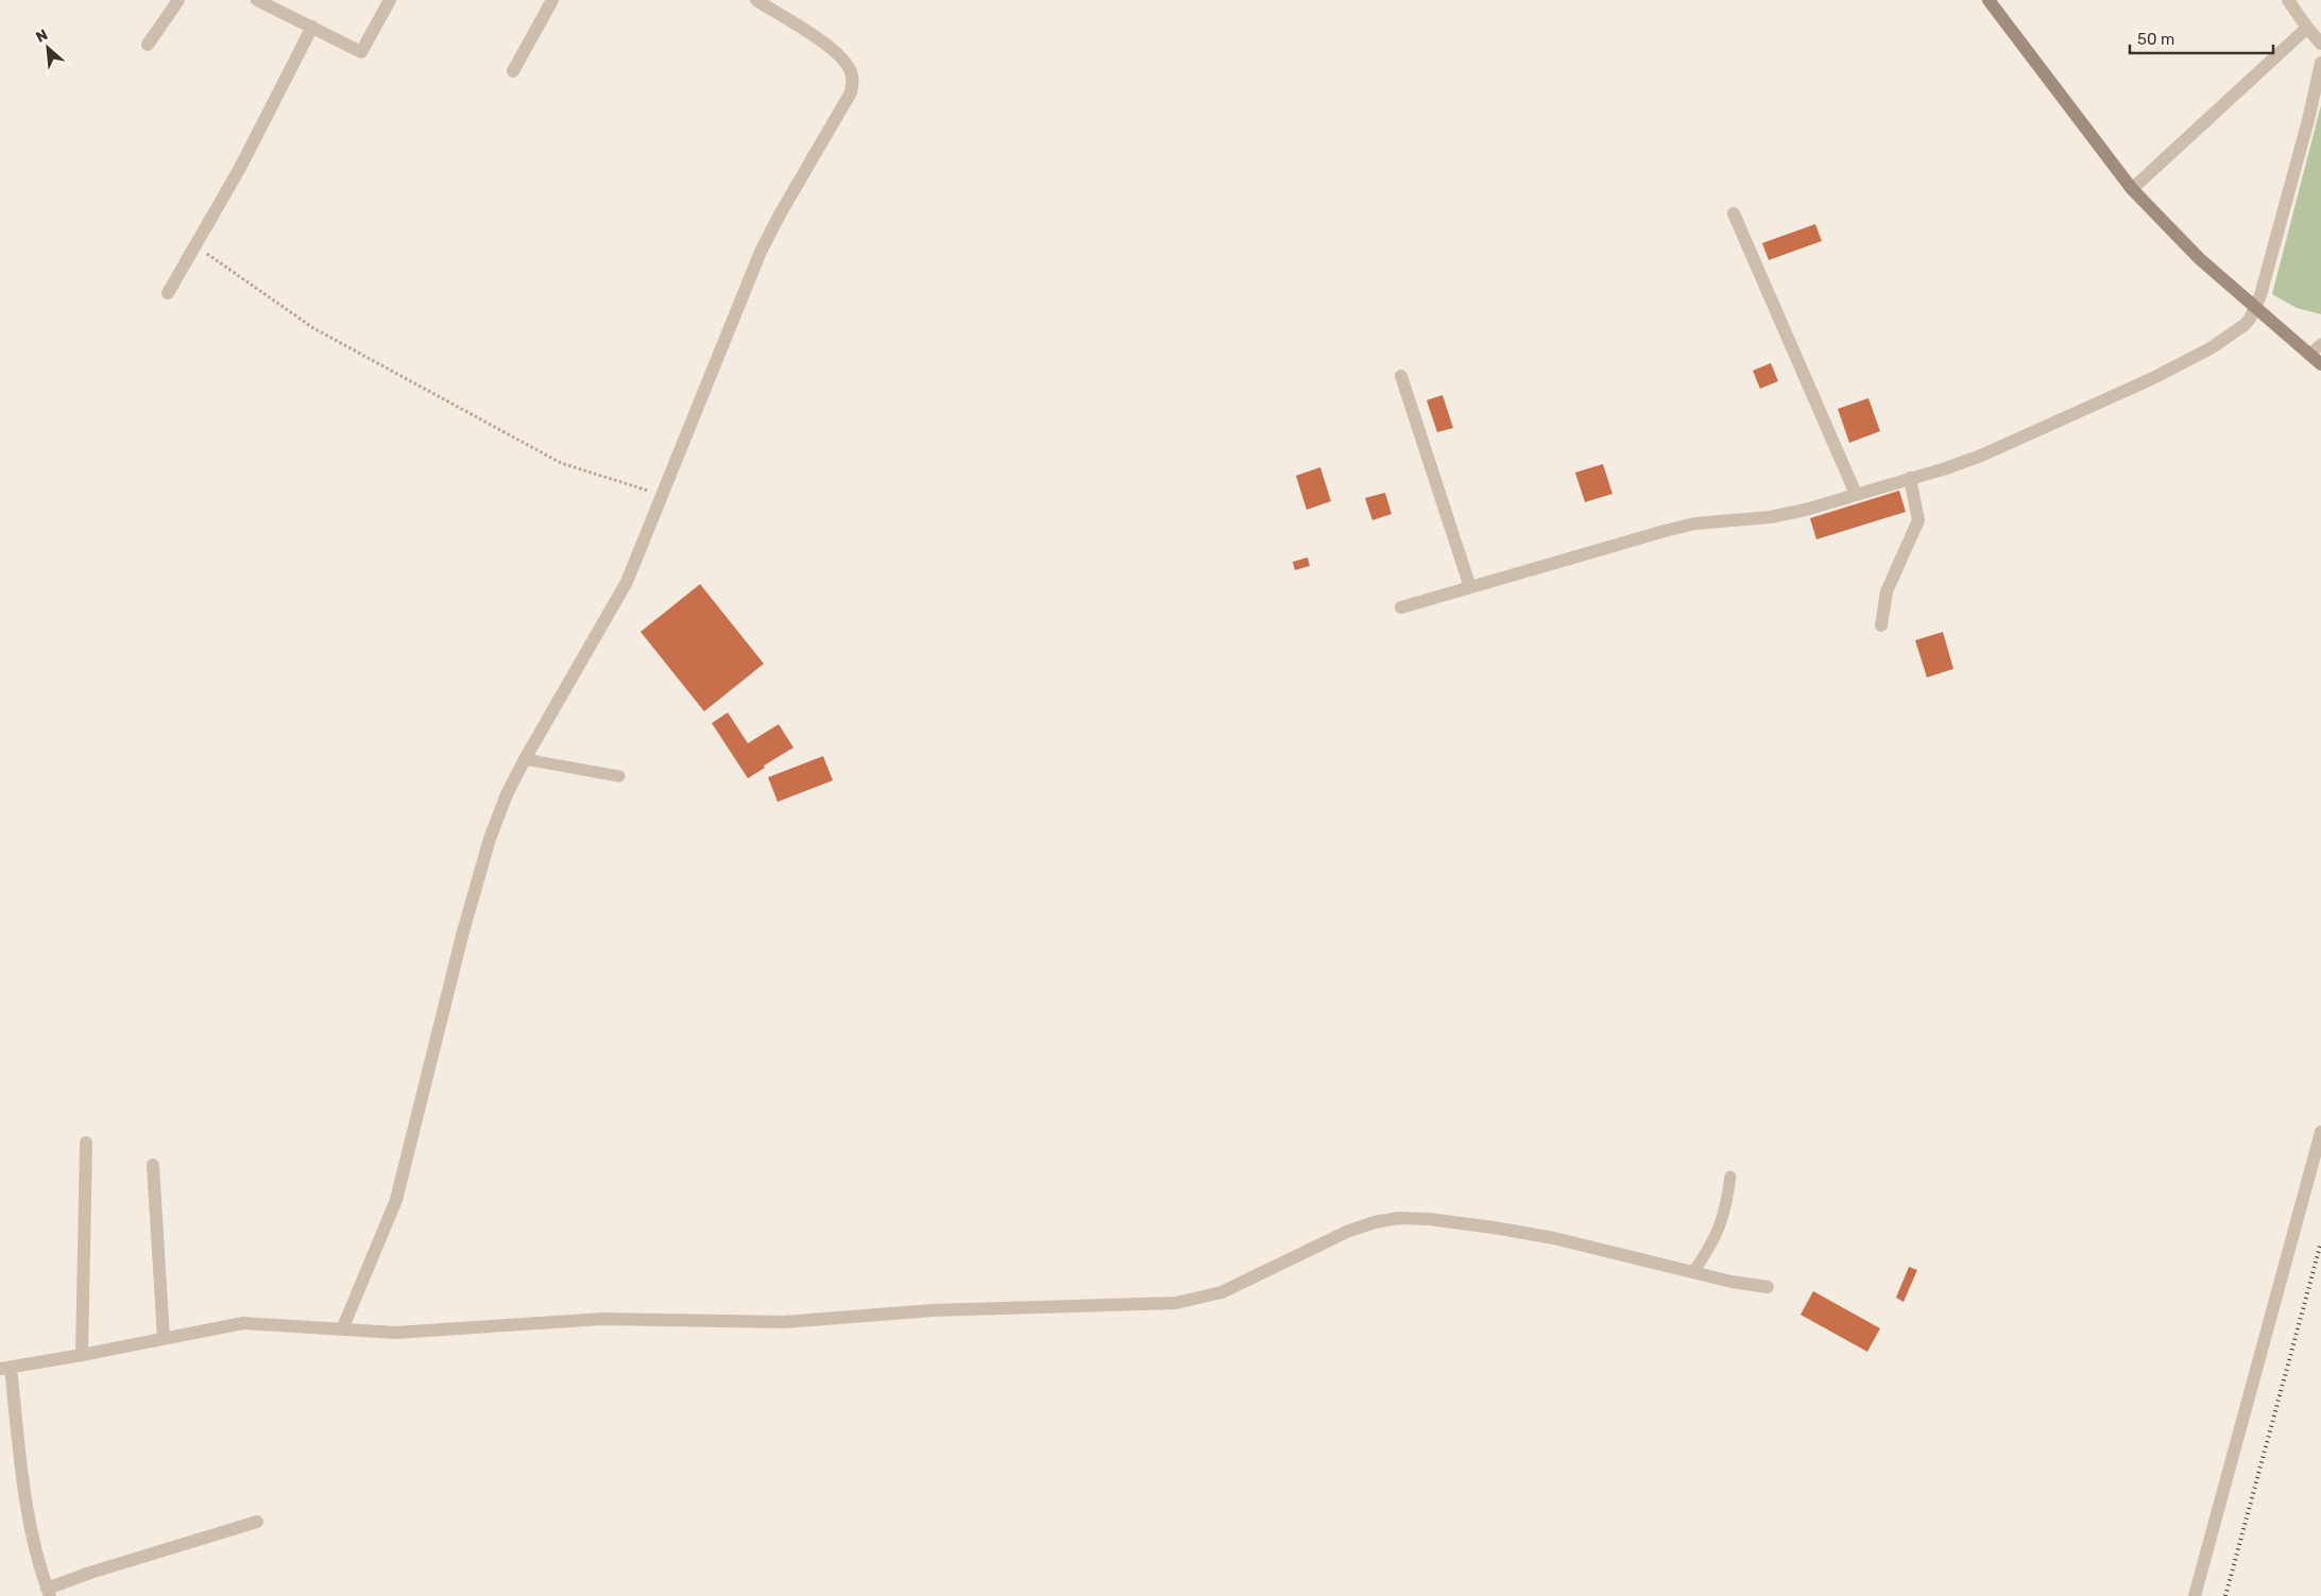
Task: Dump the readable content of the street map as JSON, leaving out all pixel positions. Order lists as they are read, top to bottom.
{
  "scale_bar": "50 m",
  "north": "top left"
}
